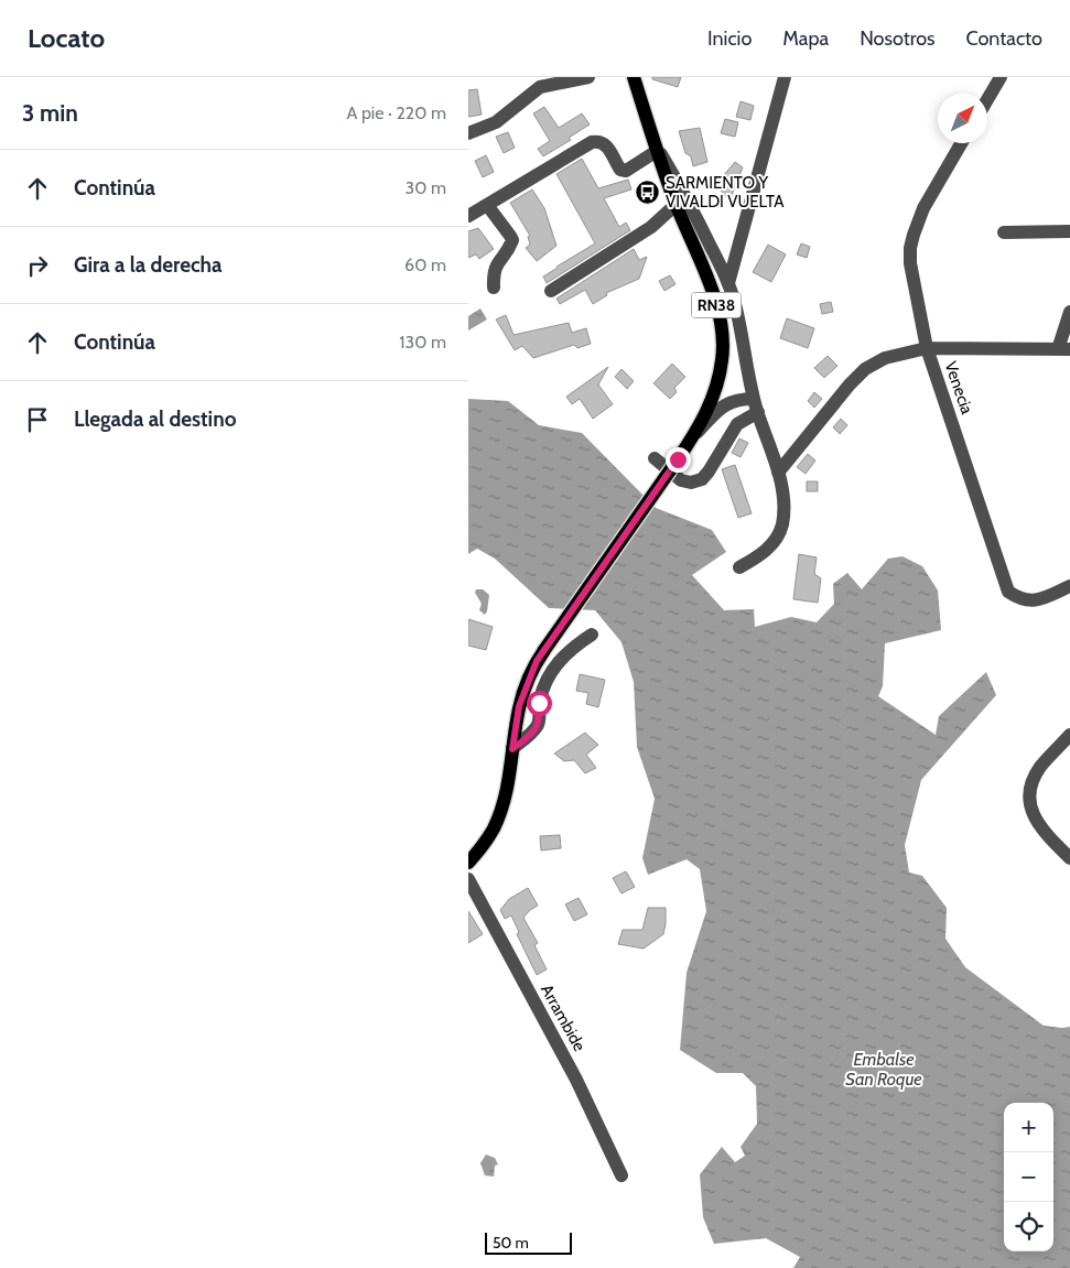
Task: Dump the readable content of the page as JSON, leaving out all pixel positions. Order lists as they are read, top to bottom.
{
  "streets": {
    "main road": ["RN38"],
    "street": ["Venecia", "Arrambide"]
  },
  "water": ["Embalse San Roque"],
  "places": {
    "bus stop": ["SARMIENTO Y VIVALDI VUELTA"]
  },
  "scale_bar": "50 m",
  "north": "top right",
  "page": {
    "header": "Locato",
    "nav": [
      "Inicio",
      "Mapa",
      "Nosotros",
      "Contacto"
    ],
    "heading": ["3 min", "A pie · 220 m"],
    "list": [
      ["Continúa", "30 m"],
      ["Gira a la derecha", "60 m"],
      ["Continúa", "130 m"],
      "Llegada al destino"
    ],
    "map_buttons": ["+", "−"],
    "scale": "50 m"
  }
}
